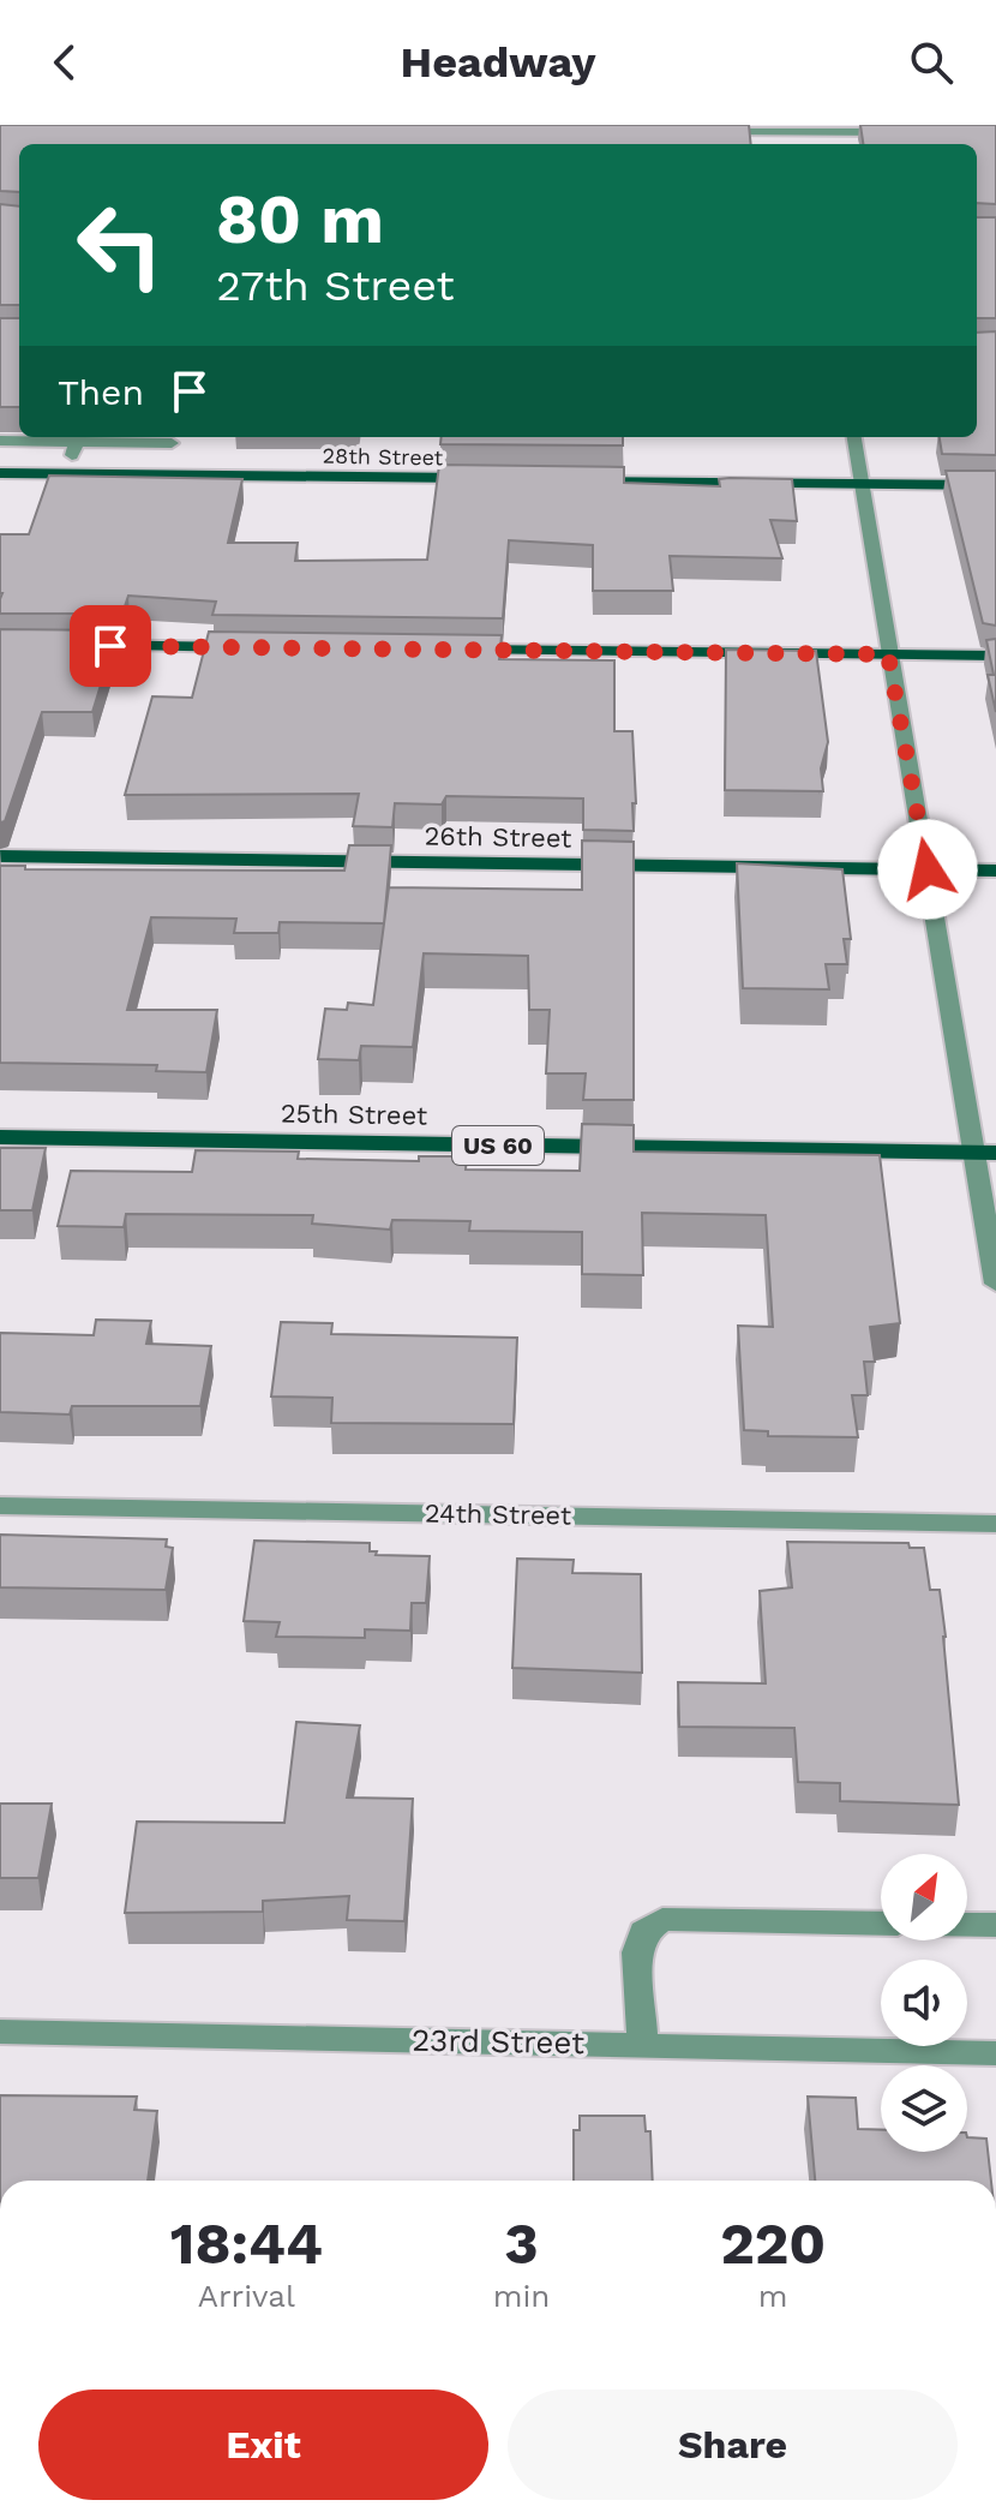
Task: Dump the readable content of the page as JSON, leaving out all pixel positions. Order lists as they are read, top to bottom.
{
  "streets": {
    "main road": [
      "28th Street",
      "26th Street",
      "25th Street",
      "US 60"
    ],
    "street": ["24th Street", "23rd Street"]
  },
  "north": "top right",
  "page": {
    "header": "Headway",
    "turn": ["80 m", "27th Street"],
    "then": "Then",
    "eta": [
      "18:44",
      "Arrival",
      "3",
      "min",
      "220",
      "m"
    ],
    "buttons": ["Exit", "Share"]
  }
}
